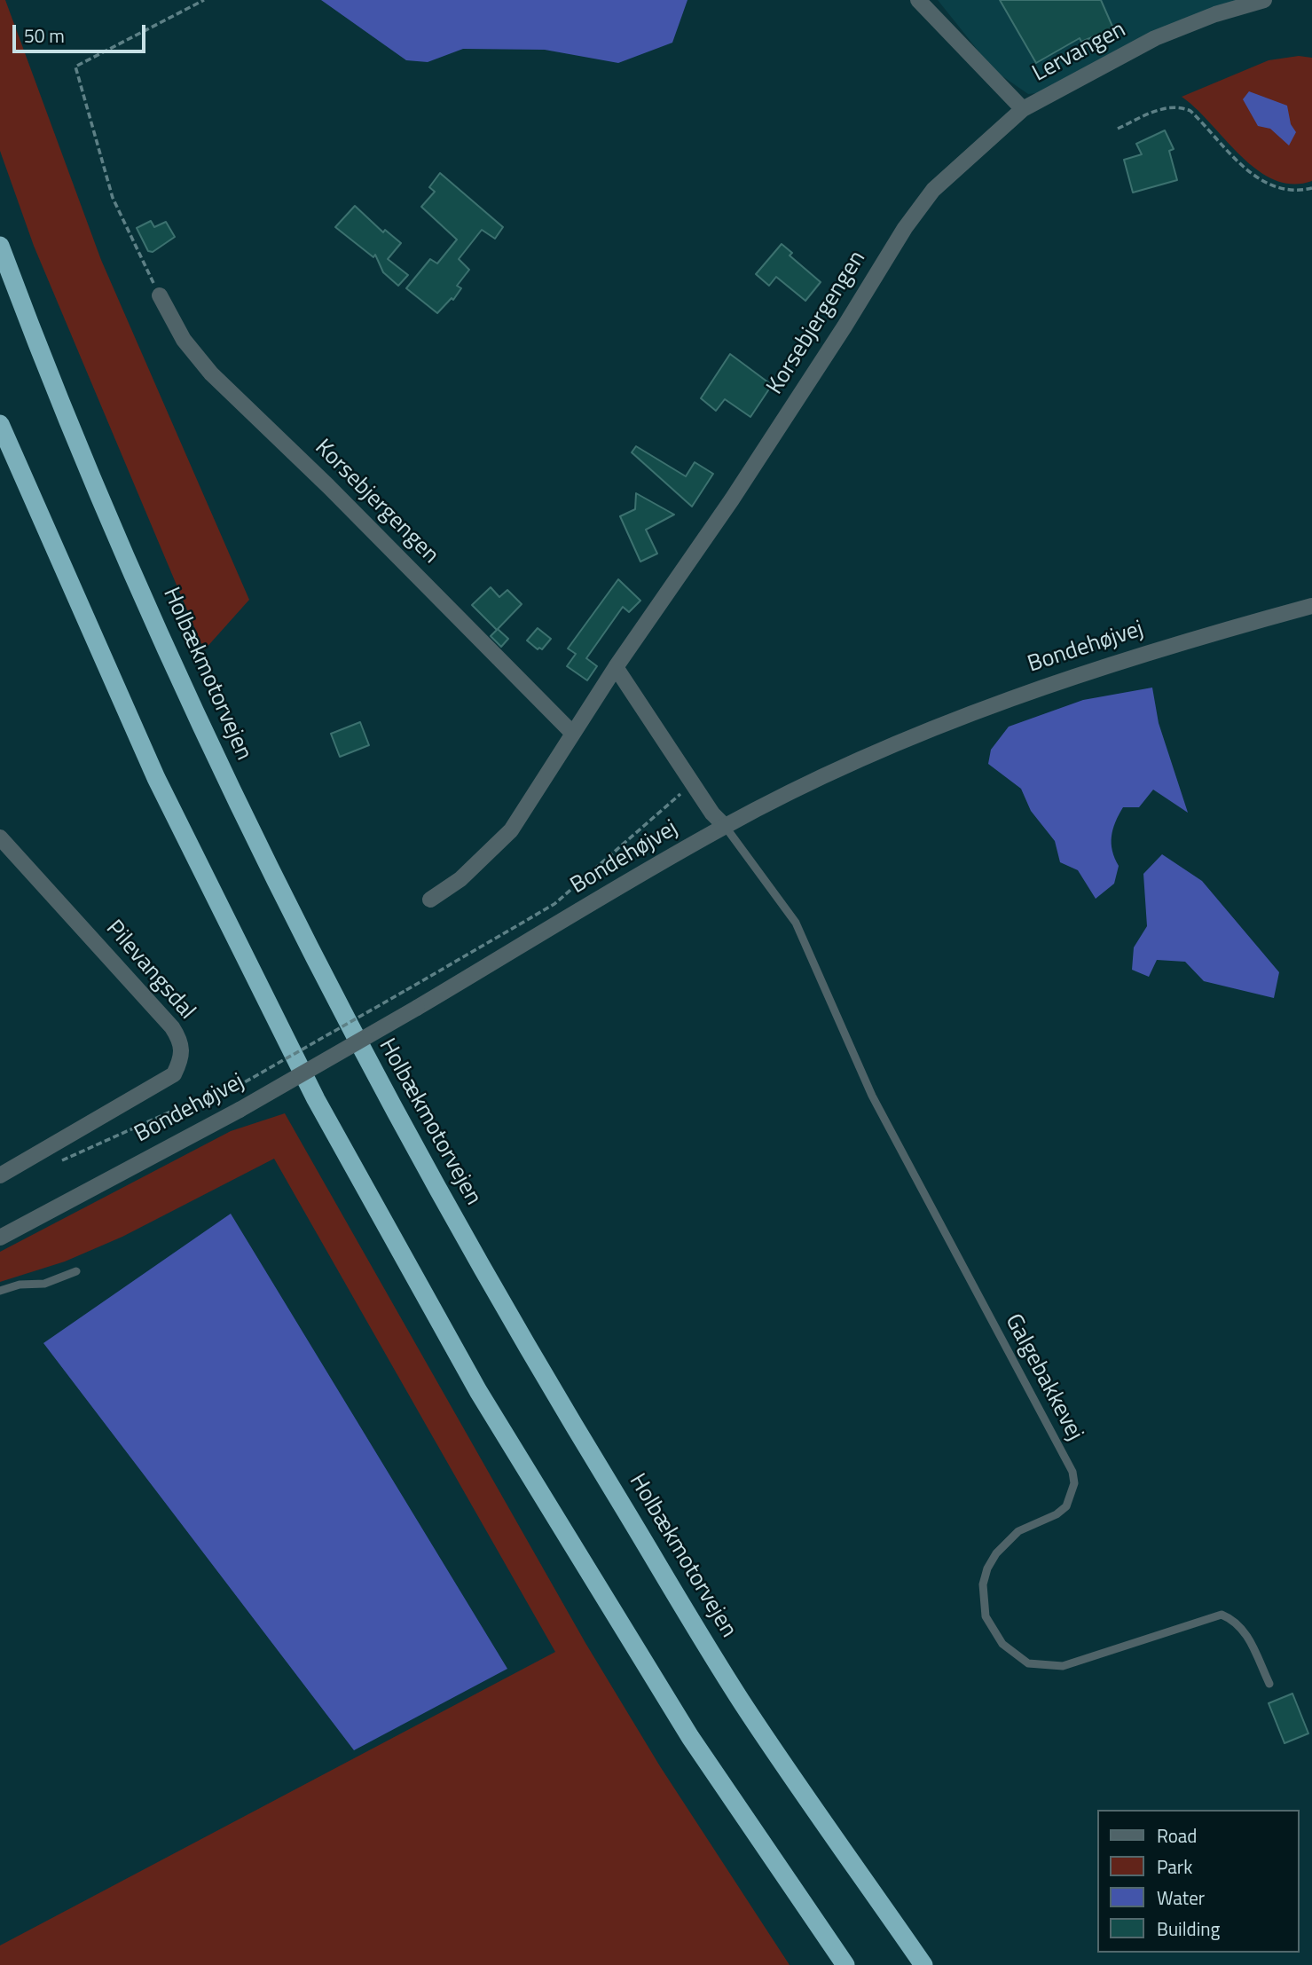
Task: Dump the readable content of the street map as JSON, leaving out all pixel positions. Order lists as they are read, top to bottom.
{
  "streets": {
    "highway": ["Holbækmotorvejen"],
    "street": [
      "Lervangen",
      "Korsebjergengen",
      "Bondehøjvej",
      "Pilevangsdal"
    ],
    "lane": ["Galgebakkevej"]
  },
  "crossings": [
    ["Lervangen", "Korsebjergengen"],
    ["Bondehøjvej", "Galgebakkevej"]
  ],
  "legend": [
    "Road",
    "Park",
    "Water",
    "Building"
  ],
  "scale_bar": "50 m"
}
